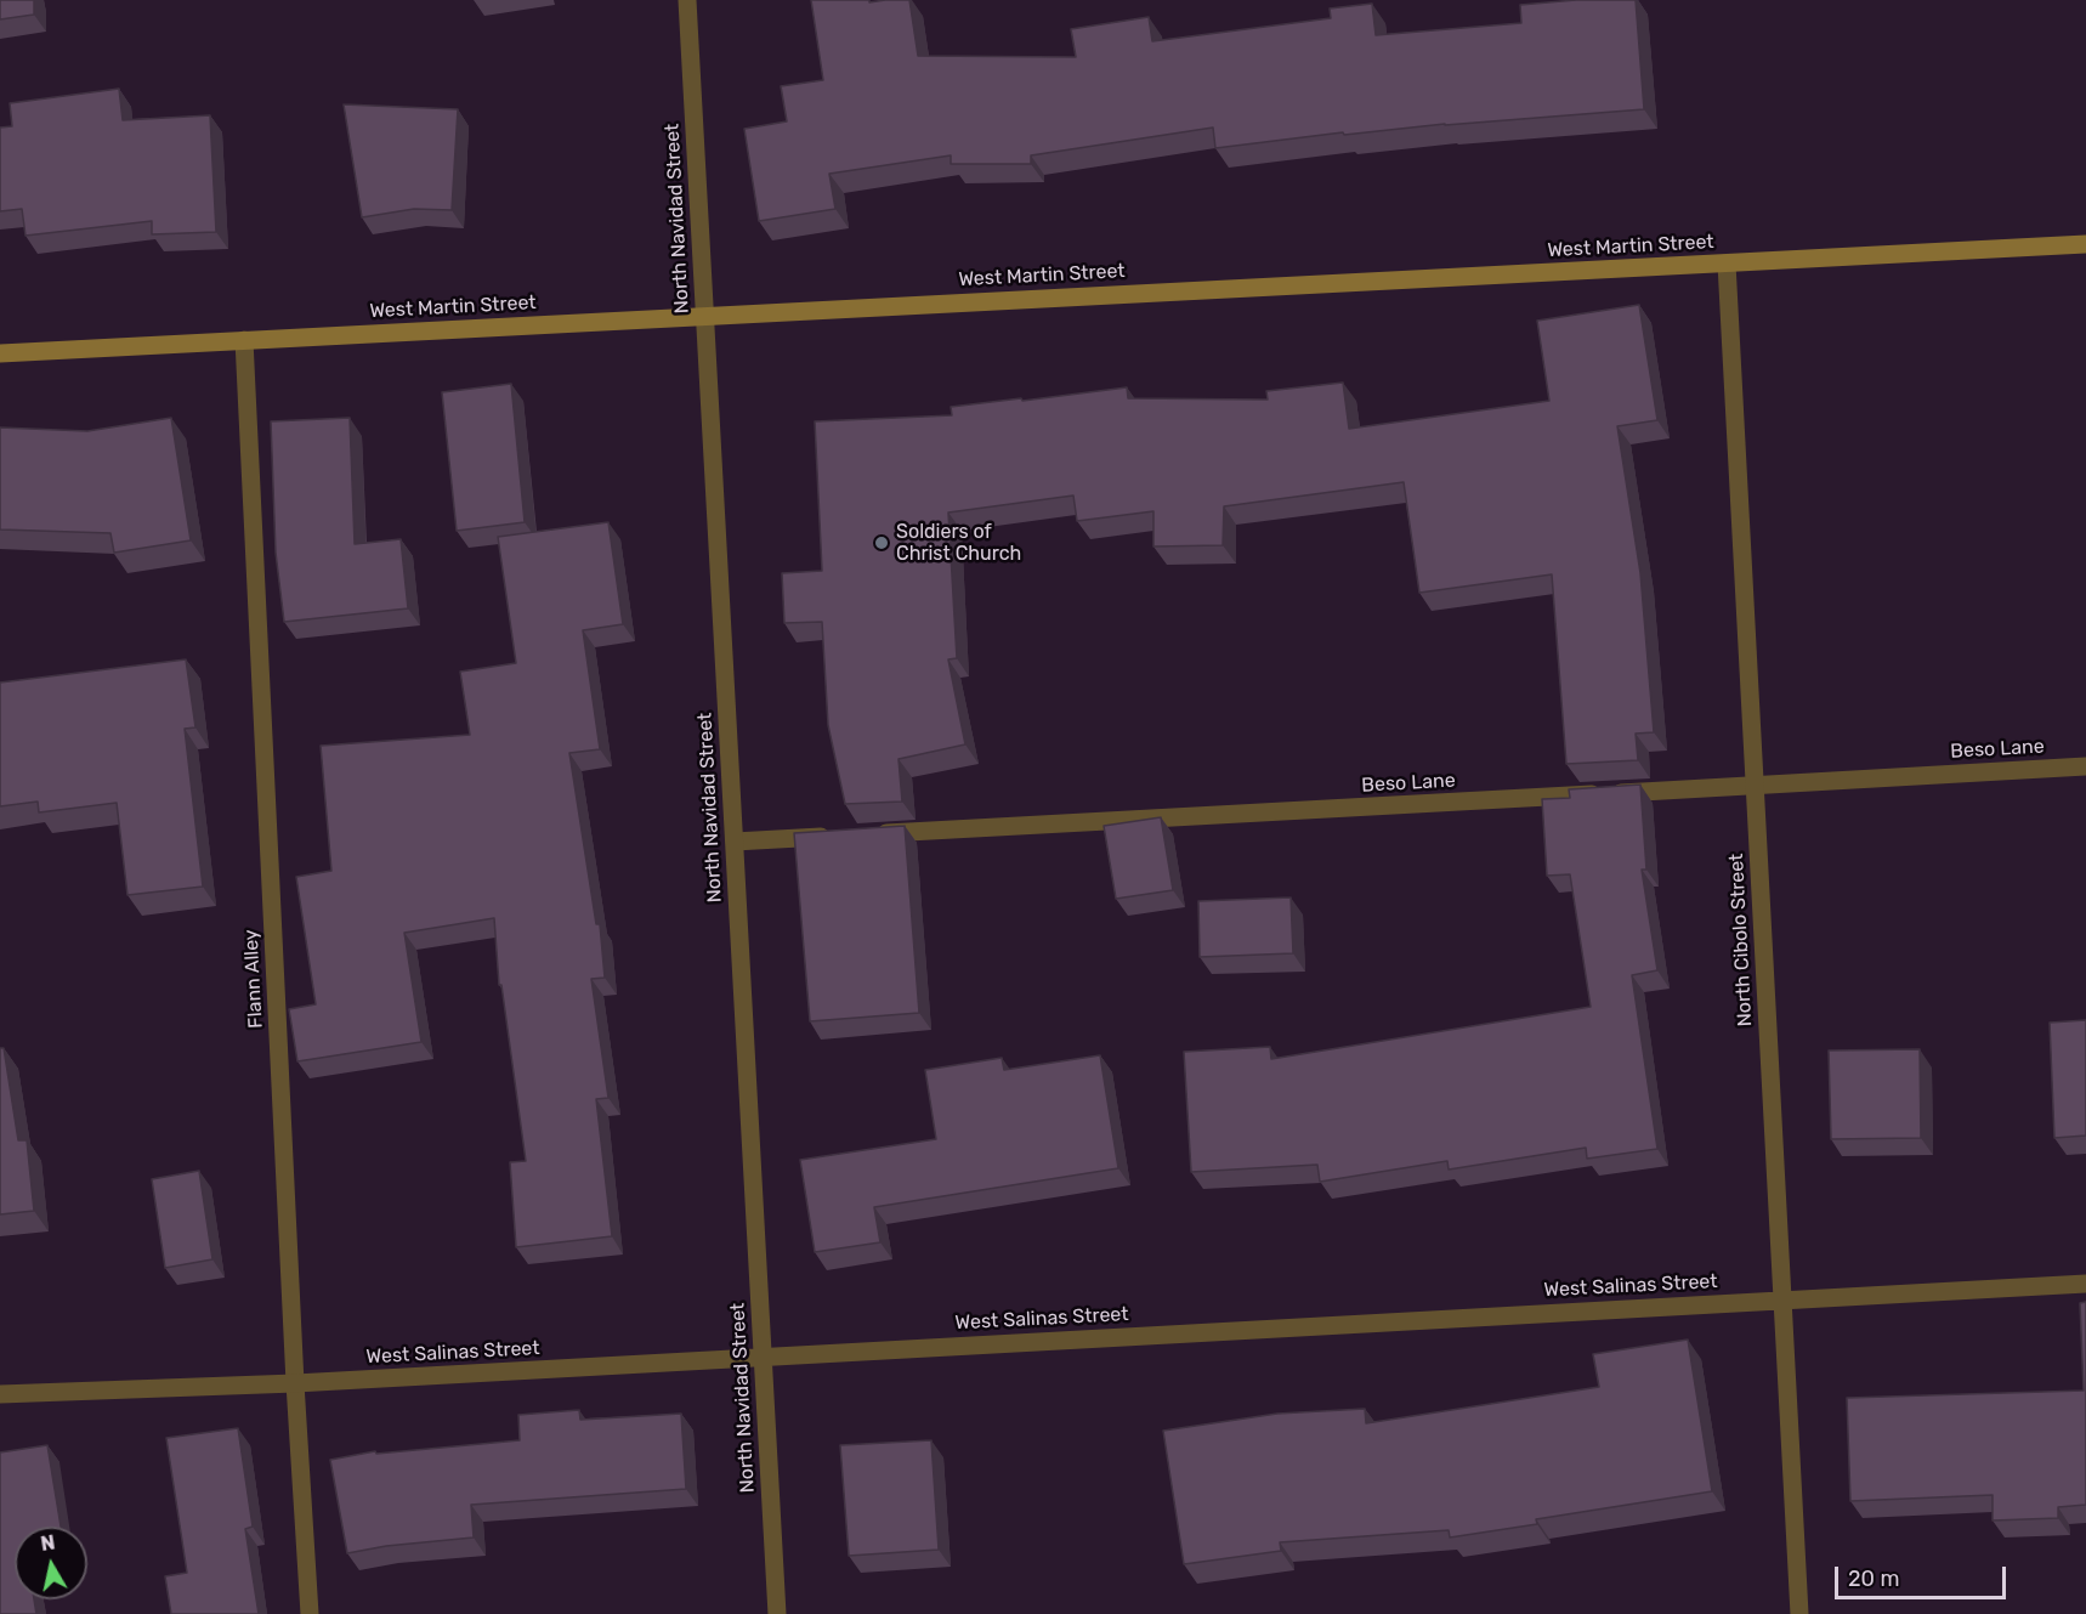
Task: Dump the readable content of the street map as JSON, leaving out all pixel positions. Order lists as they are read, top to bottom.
{
  "streets": {
    "main road": ["West Martin Street"],
    "street": [
      "North Navidad Street",
      "Beso Lane",
      "North Cibolo Street",
      "Flann Alley",
      "West Salinas Street"
    ]
  },
  "crossings": [
    ["North Navidad Street", "West Martin Street"],
    ["North Navidad Street", "West Salinas Street"],
    ["West Martin Street", "North Cibolo Street"],
    ["West Martin Street", "Flann Alley"],
    ["Beso Lane", "North Cibolo Street"],
    ["North Cibolo Street", "West Salinas Street"],
    ["Flann Alley", "West Salinas Street"]
  ],
  "places": ["Soldiers of Christ Church"],
  "scale_bar": "20 m",
  "north": "top"
}
